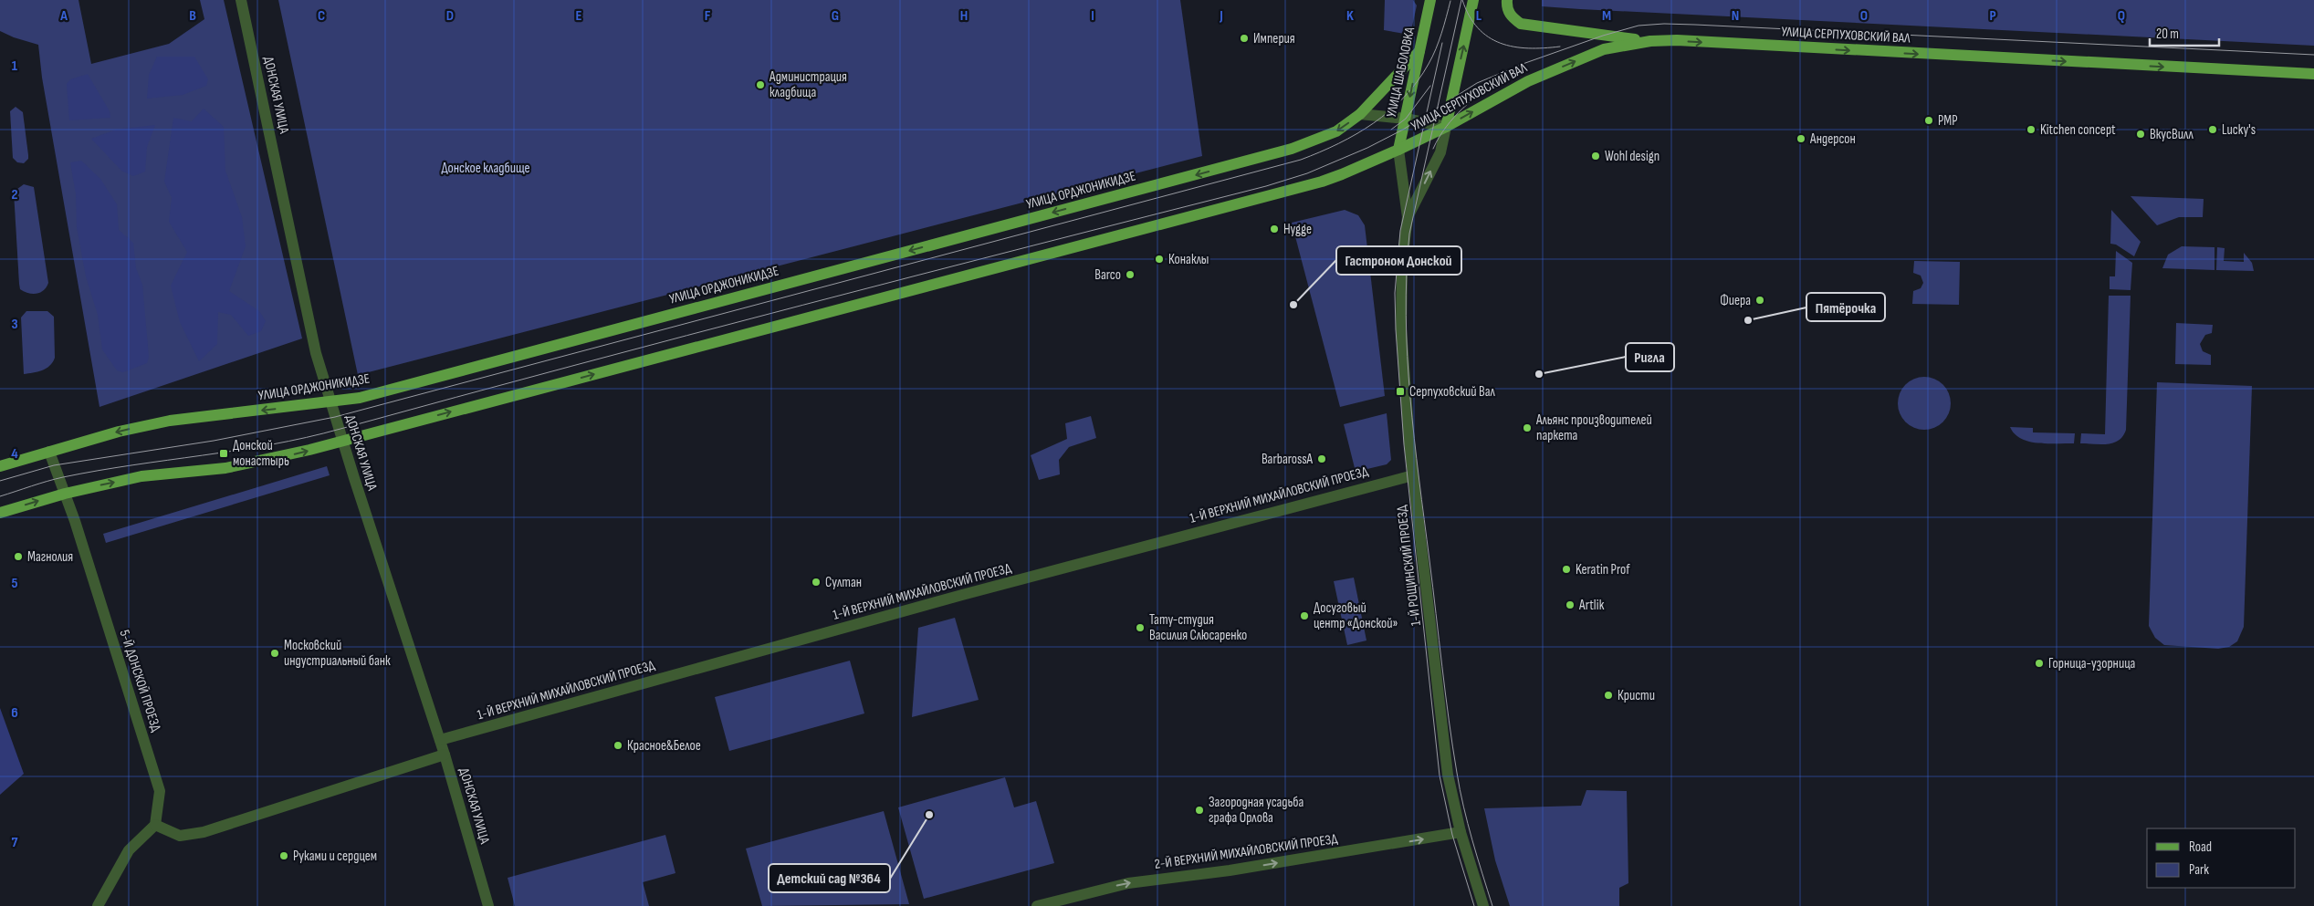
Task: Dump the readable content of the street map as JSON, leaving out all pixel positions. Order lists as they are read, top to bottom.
{
  "streets": {
    "main road": ["УЛИЦА СЕРПУХОВСКИЙ ВАЛ", "УЛИЦА ШАБОЛОВКА", "УЛИЦА ОРДЖОНИКИДЗЕ"],
    "street": [
      "ДОНСКАЯ УЛИЦА",
      "1-Й ВЕРХНИЙ МИХАЙЛОВСКИЙ ПРОЕЗД",
      "1-Й РОЩИНСКИЙ ПРОЕЗД",
      "5-Й ДОНСКОЙ ПРОЕЗД",
      "2-Й ВЕРХНИЙ МИХАЙЛОВСКИЙ ПРОЕЗД"
    ]
  },
  "crossings": [
    ["УЛИЦА СЕРПУХОВСКИЙ ВАЛ", "УЛИЦА ШАБОЛОВКА"],
    ["УЛИЦА СЕРПУХОВСКИЙ ВАЛ", "1-Й РОЩИНСКИЙ ПРОЕЗД"],
    ["УЛИЦА ШАБОЛОВКА", "УЛИЦА ОРДЖОНИКИДЗЕ"],
    ["УЛИЦА ШАБОЛОВКА", "1-Й РОЩИНСКИЙ ПРОЕЗД"],
    ["ДОНСКАЯ УЛИЦА", "УЛИЦА ОРДЖОНИКИДЗЕ"],
    ["ДОНСКАЯ УЛИЦА", "1-Й ВЕРХНИЙ МИХАЙЛОВСКИЙ ПРОЕЗД"],
    ["УЛИЦА ОРДЖОНИКИДЗЕ", "5-Й ДОНСКОЙ ПРОЕЗД"],
    ["1-Й ВЕРХНИЙ МИХАЙЛОВСКИЙ ПРОЕЗД", "1-Й РОЩИНСКИЙ ПРОЕЗД"],
    ["1-Й РОЩИНСКИЙ ПРОЕЗД", "2-Й ВЕРХНИЙ МИХАЙЛОВСКИЙ ПРОЕЗД"]
  ],
  "one_way": ["УЛИЦА СЕРПУХОВСКИЙ ВАЛ", "2-Й ВЕРХНИЙ МИХАЙЛОВСКИЙ ПРОЕЗД"],
  "parks": ["Донское кладбище"],
  "places": {
    "other": [
      "Империя",
      "Администрация кладбища",
      "PMP",
      "Kitchen concept",
      "Lucky's",
      "ВкусВилл",
      "Андерсон",
      "Wohl design",
      "Hygge",
      "Конаклы",
      "Barco",
      "Фиера",
      "Гастроном Донской",
      "Пятёрочка",
      "Ригла",
      "Альянс производителей паркета",
      "BarbarossA",
      "Магнолия",
      "Keratin Prof",
      "Султан",
      "Artlik",
      "Досуговый центр «Донской»",
      "Тату-студия Василия Слюсаренко",
      "Московский индустриальный банк",
      "Горница-узорница",
      "Кристи",
      "Красное&Белое",
      "Загородная усадьба графа Орлова",
      "Детский сад №364",
      "Руками и сердцем"
    ],
    "transit": ["Серпуховский Вал", "Донской монастырь"]
  },
  "legend": ["Road", "Park"],
  "scale_bar": "20 m",
  "grid": {
    "columns": [
      "A",
      "B",
      "C",
      "D",
      "E",
      "F",
      "G",
      "H",
      "I",
      "J",
      "K",
      "L",
      "M",
      "N",
      "O",
      "P",
      "Q"
    ],
    "rows": [
      "1",
      "2",
      "3",
      "4",
      "5",
      "6",
      "7"
    ]
  }
}
